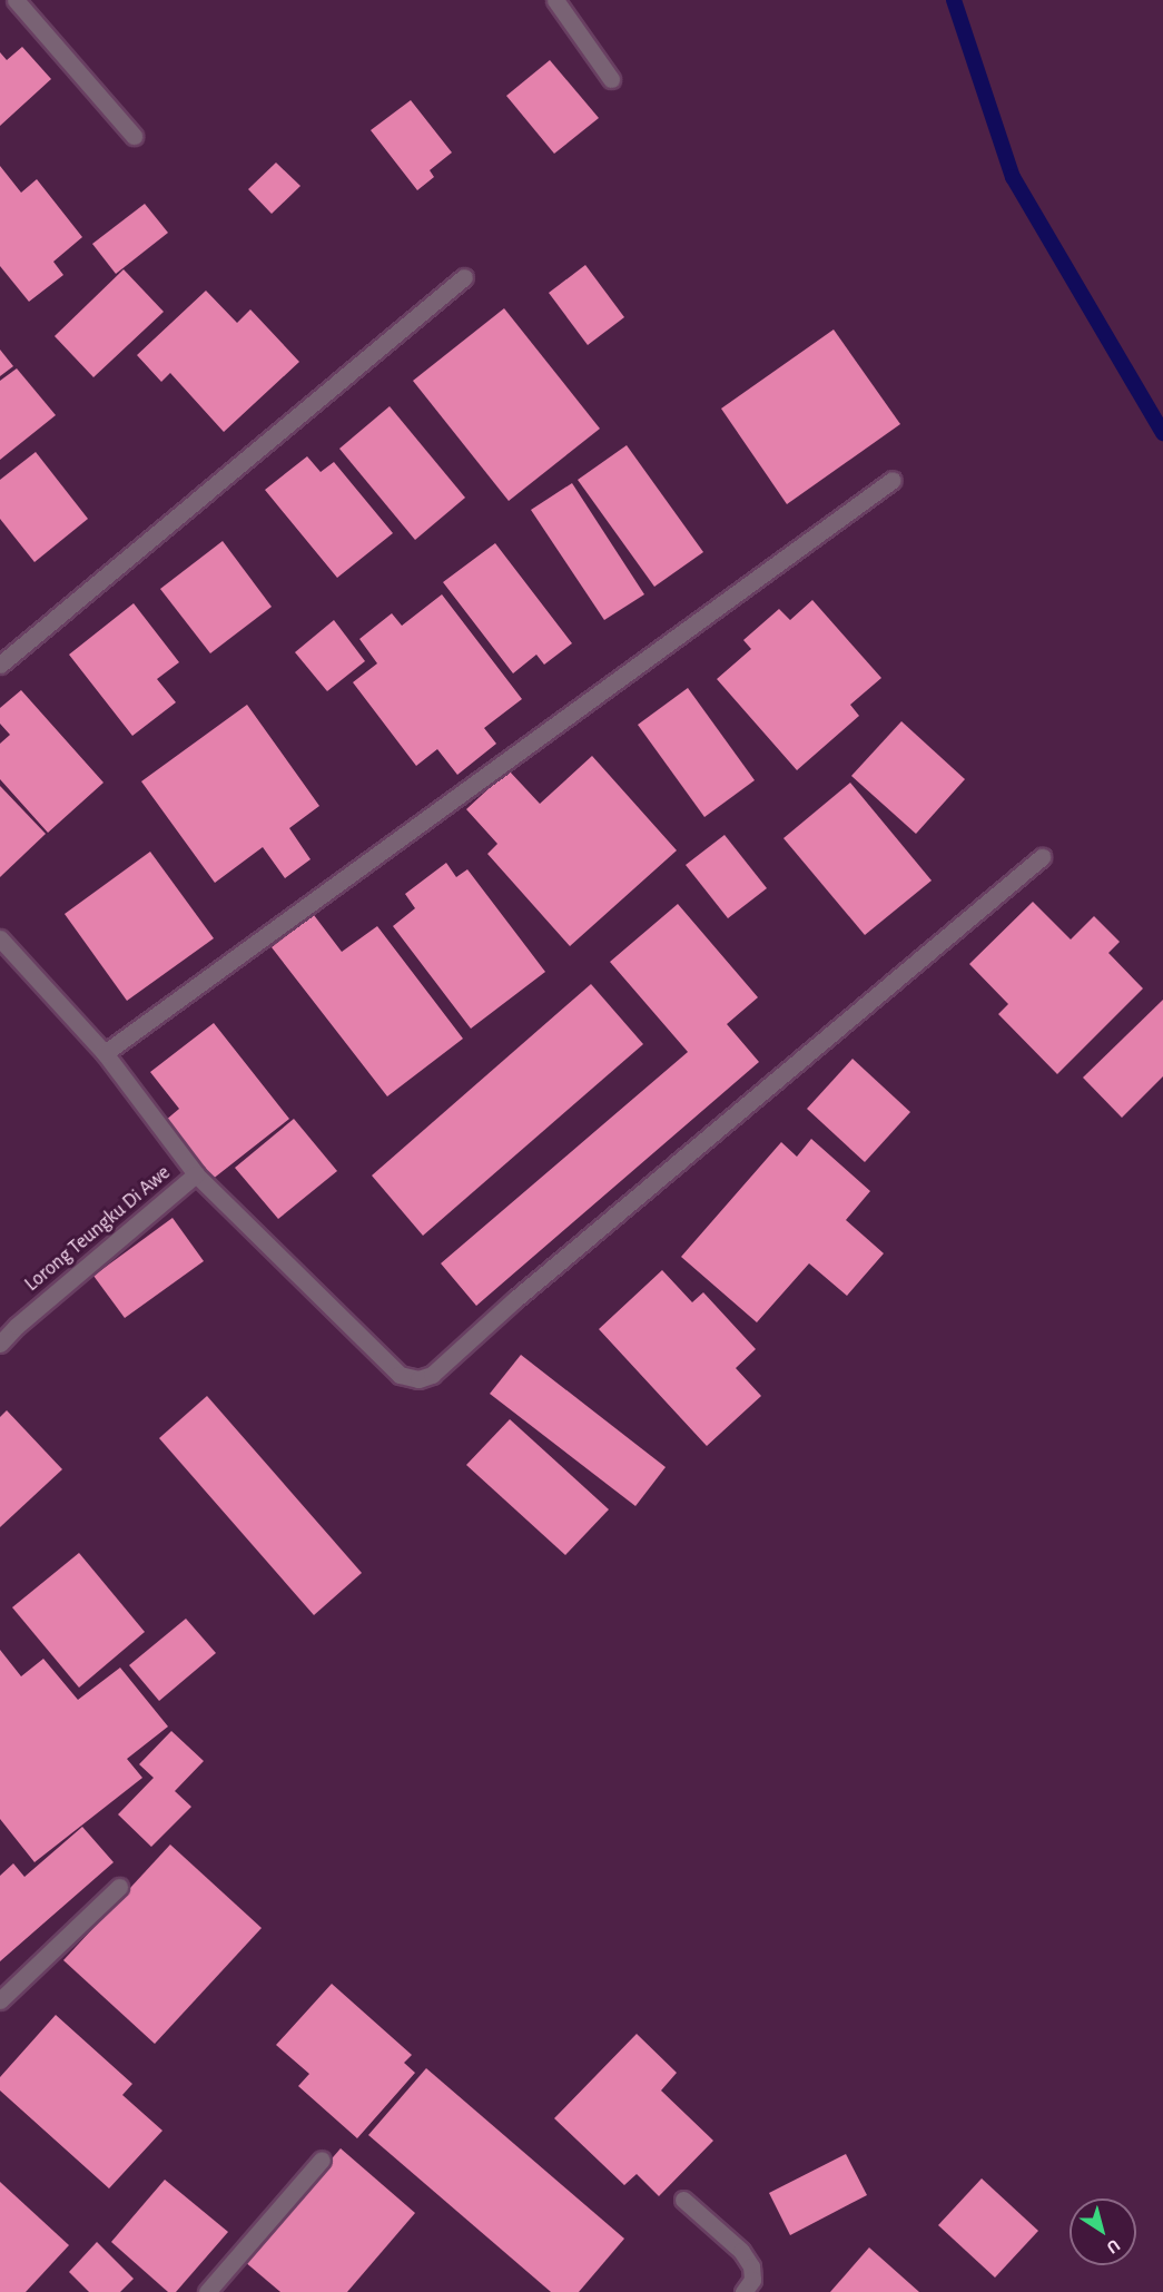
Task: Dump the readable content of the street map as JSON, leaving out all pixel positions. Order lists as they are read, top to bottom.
{
  "streets": {
    "street": ["Lorong Teungku Di Awe"]
  },
  "north": "bottom right"
}
